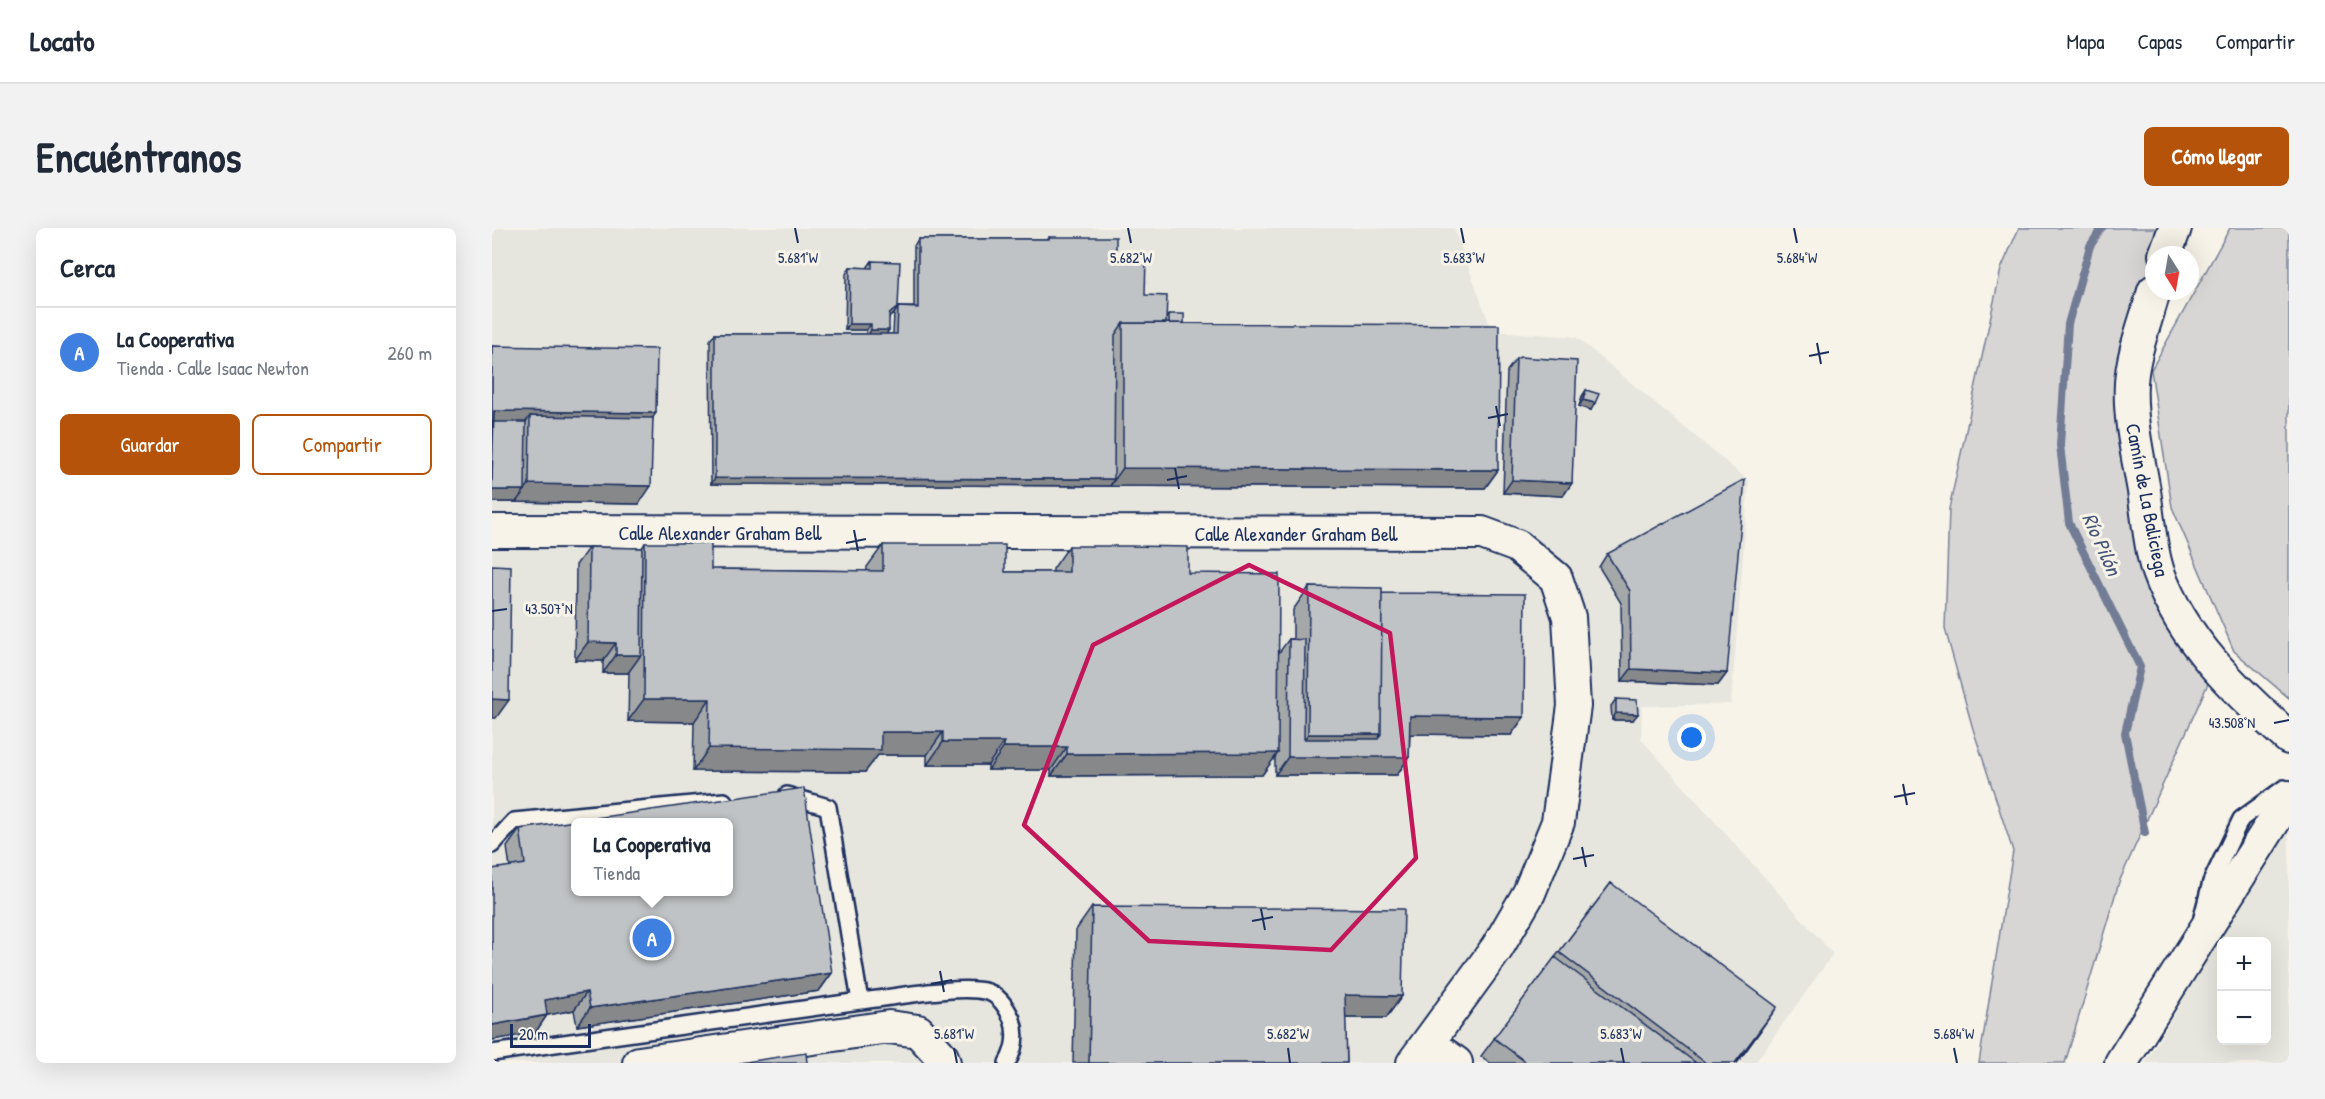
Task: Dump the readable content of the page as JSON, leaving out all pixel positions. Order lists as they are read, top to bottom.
{
  "streets": {
    "street": ["Camín de La Baliciega", "Calle Alexander Graham Bell"]
  },
  "water": ["Río Pilón"],
  "scale_bar": "20 m",
  "north": "bottom",
  "page": {
    "header": "Locato",
    "nav": ["Mapa", "Capas", "Compartir"],
    "buttons": [
      "Cómo llegar",
      ["Guardar", "Compartir"]
    ],
    "title": "Encuéntranos",
    "heading": "Cerca",
    "list": [
      {
        "mark": "A",
        "name": "La Cooperativa",
        "note": "Tienda · Calle Isaac Newton",
        "value": "260 m"
      }
    ],
    "popup": ["La Cooperativa", "Tienda"],
    "pins": "A",
    "map_buttons": ["+", "−"],
    "scale": "20 m"
  },
  "coordinates": [
    "5.681°W",
    "5.682°W",
    "5.683°W",
    "5.684°W",
    "43.507°N",
    "43.508°N"
  ]
}
